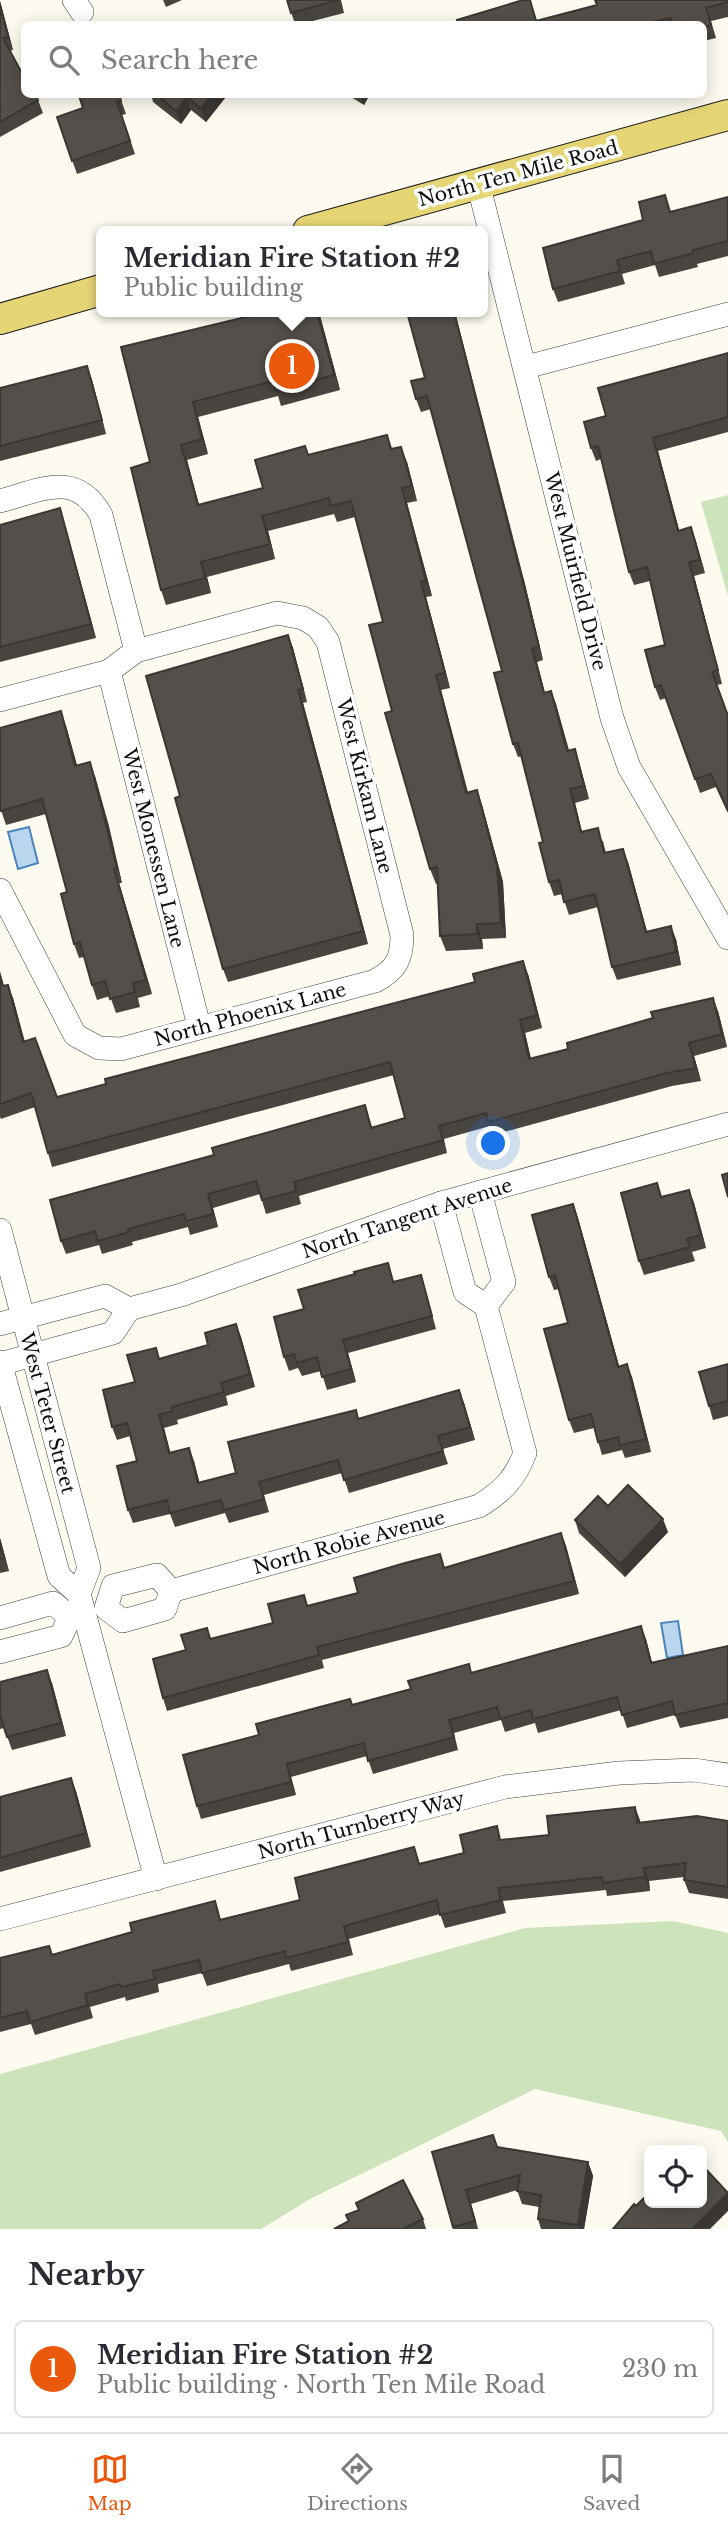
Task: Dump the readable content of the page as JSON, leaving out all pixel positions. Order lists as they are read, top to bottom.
{
  "streets": {
    "main road": ["North Ten Mile Road"],
    "street": [
      "West Muirfield Drive",
      "West Kirkam Lane",
      "West Monessen Lane",
      "North Phoenix Lane",
      "North Tangent Avenue",
      "West Teter Street",
      "North Robie Avenue",
      "North Turnberry Way"
    ]
  },
  "crossings": [
    ["North Ten Mile Road", "West Muirfield Drive"],
    ["West Kirkam Lane", "North Phoenix Lane"],
    ["West Monessen Lane", "North Phoenix Lane"],
    ["West Teter Street", "North Turnberry Way"]
  ],
  "page": {
    "search": "Search here",
    "popup": ["Meridian Fire Station #2", "Public building"],
    "pins": "1",
    "heading": "Nearby",
    "list": [
      {
        "mark": "1",
        "name": "Meridian Fire Station #2",
        "note": "Public building · North Ten Mile Road",
        "value": "230 m"
      }
    ],
    "nav": ["Map", "Directions", "Saved"]
  }
}
